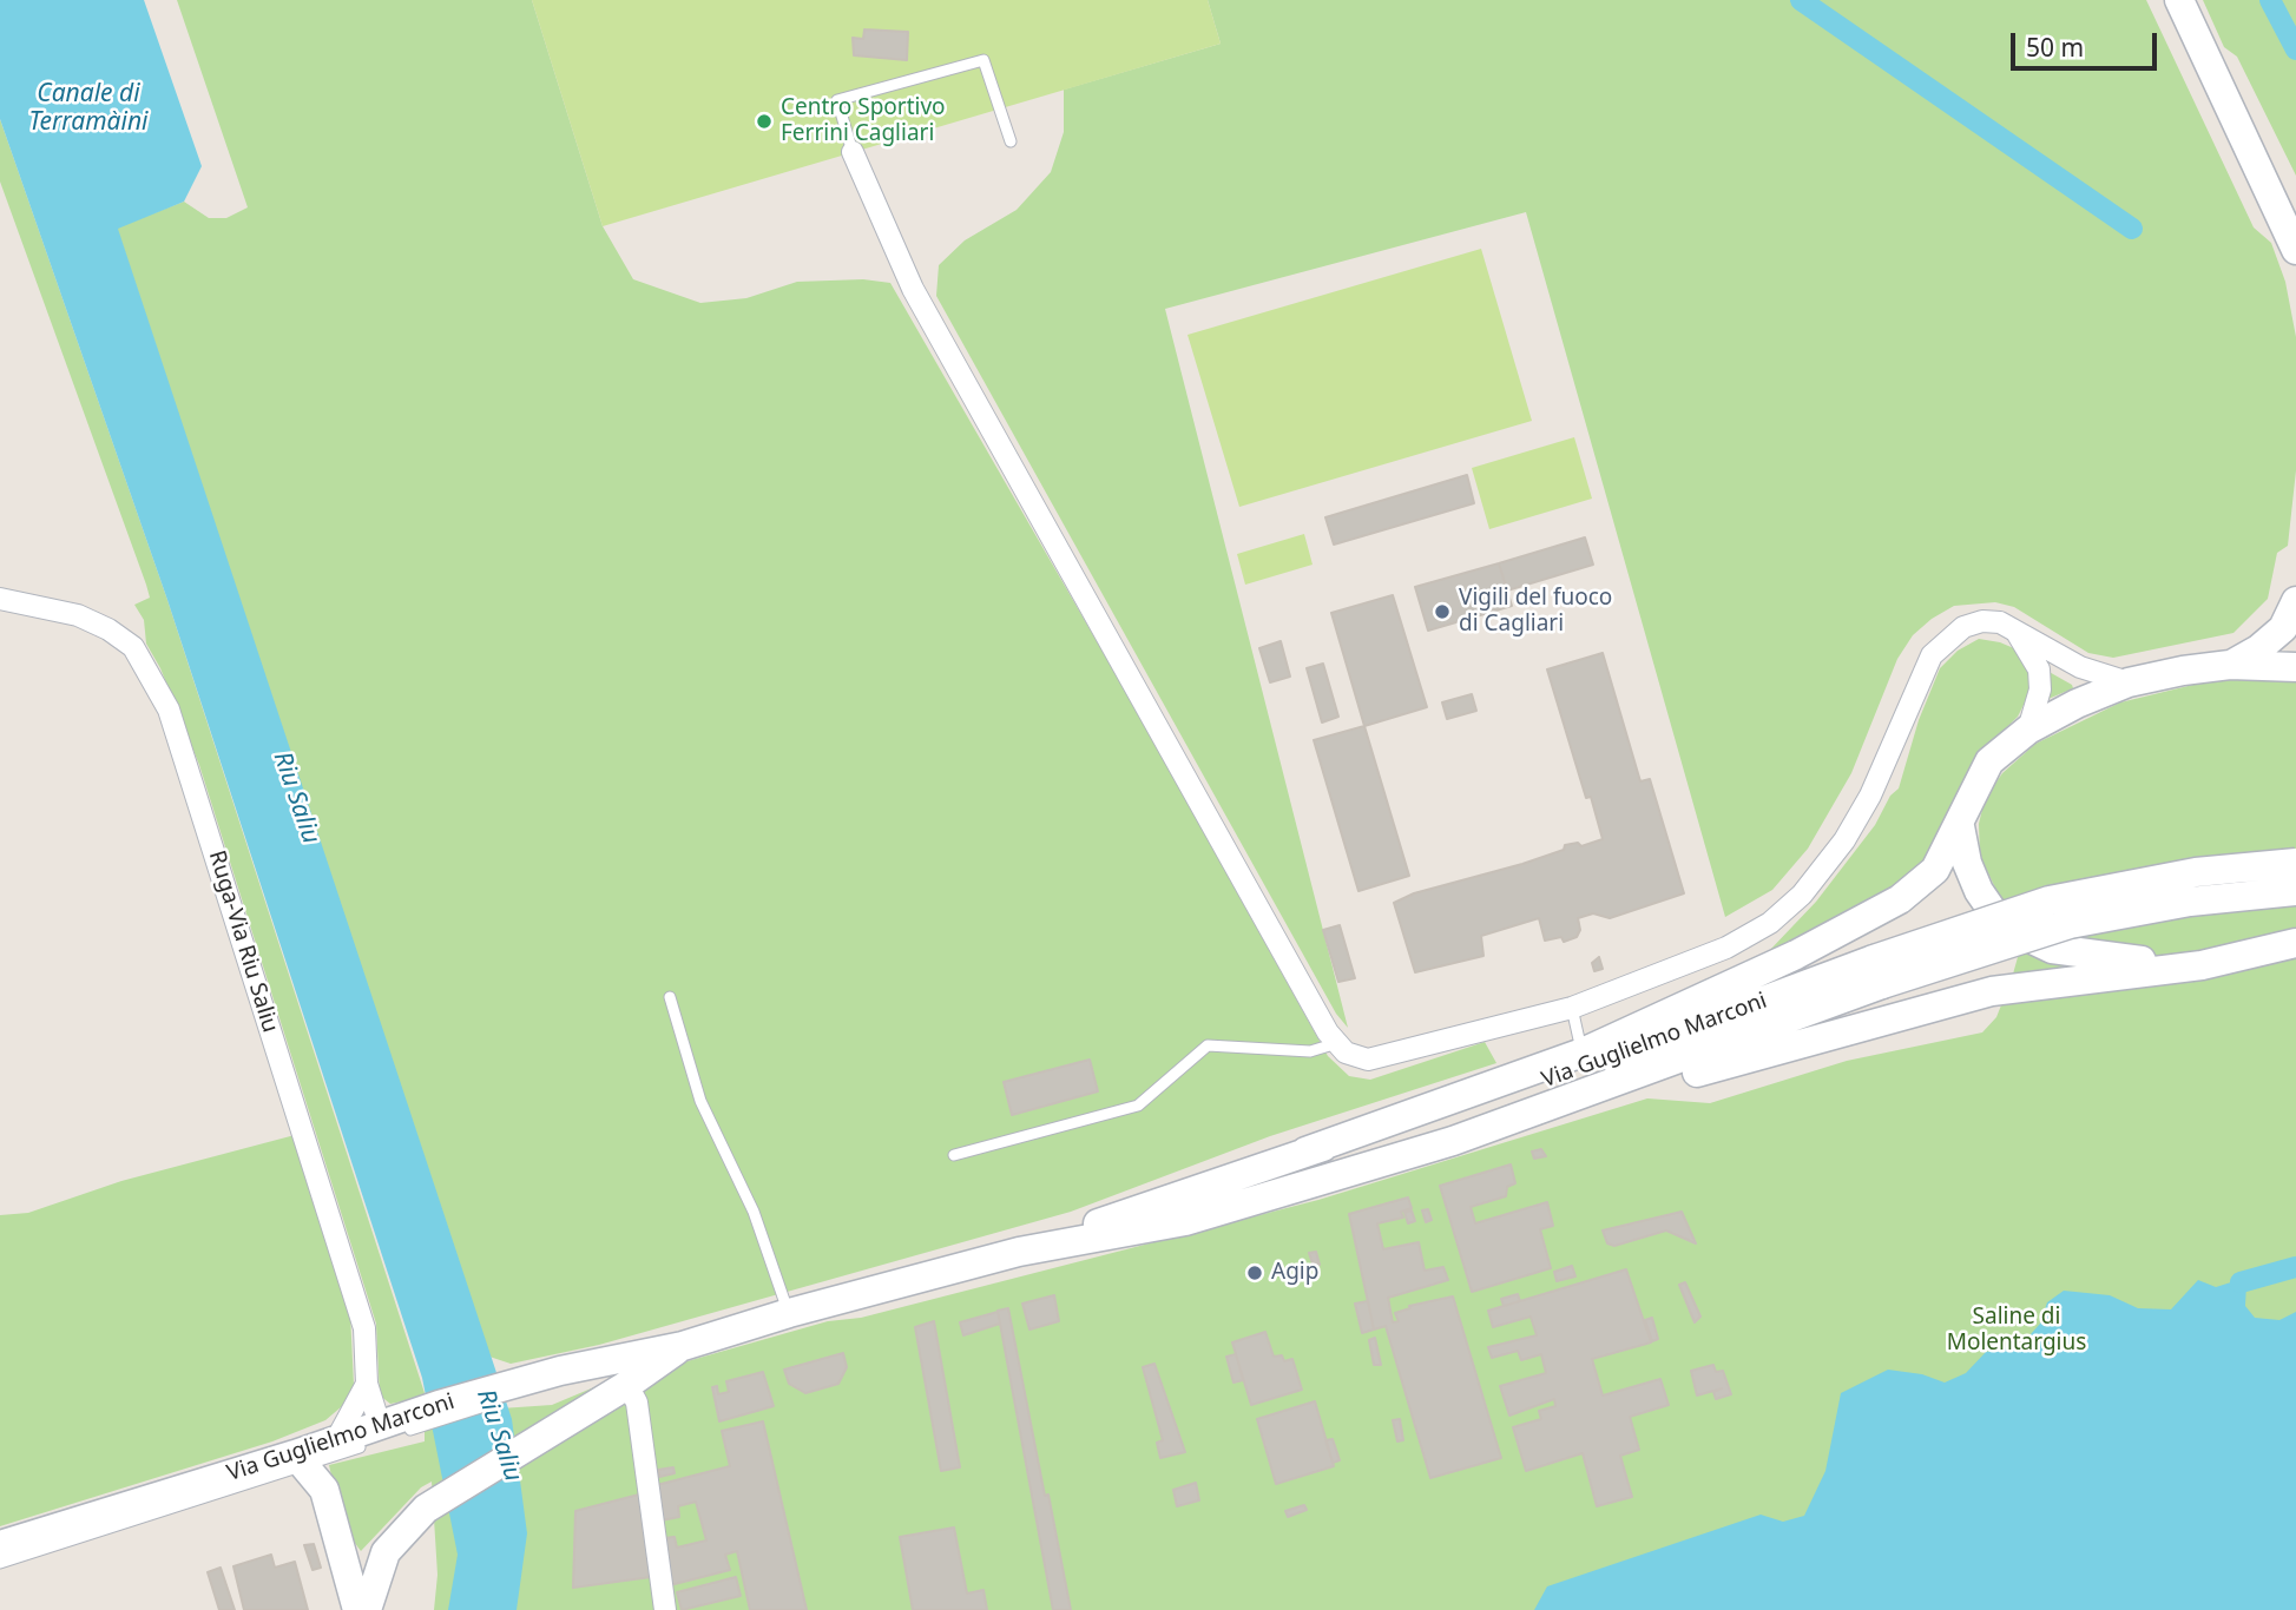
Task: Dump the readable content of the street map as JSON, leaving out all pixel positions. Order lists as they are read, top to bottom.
{
  "streets": {
    "main road": ["Via Guglielmo Marconi"],
    "street": ["Ruga-Via Riu Saliu"]
  },
  "crossings": [
    ["Ruga-Via Riu Saliu", "Via Guglielmo Marconi"]
  ],
  "water": ["Canale di Terramàini", "Riu Saliu"],
  "parks": ["Saline di Molentargius"],
  "places": ["Centro Sportivo Ferrini Cagliari", "Vigili del fuoco di Cagliari", "Agip"],
  "scale_bar": "50 m"
}
